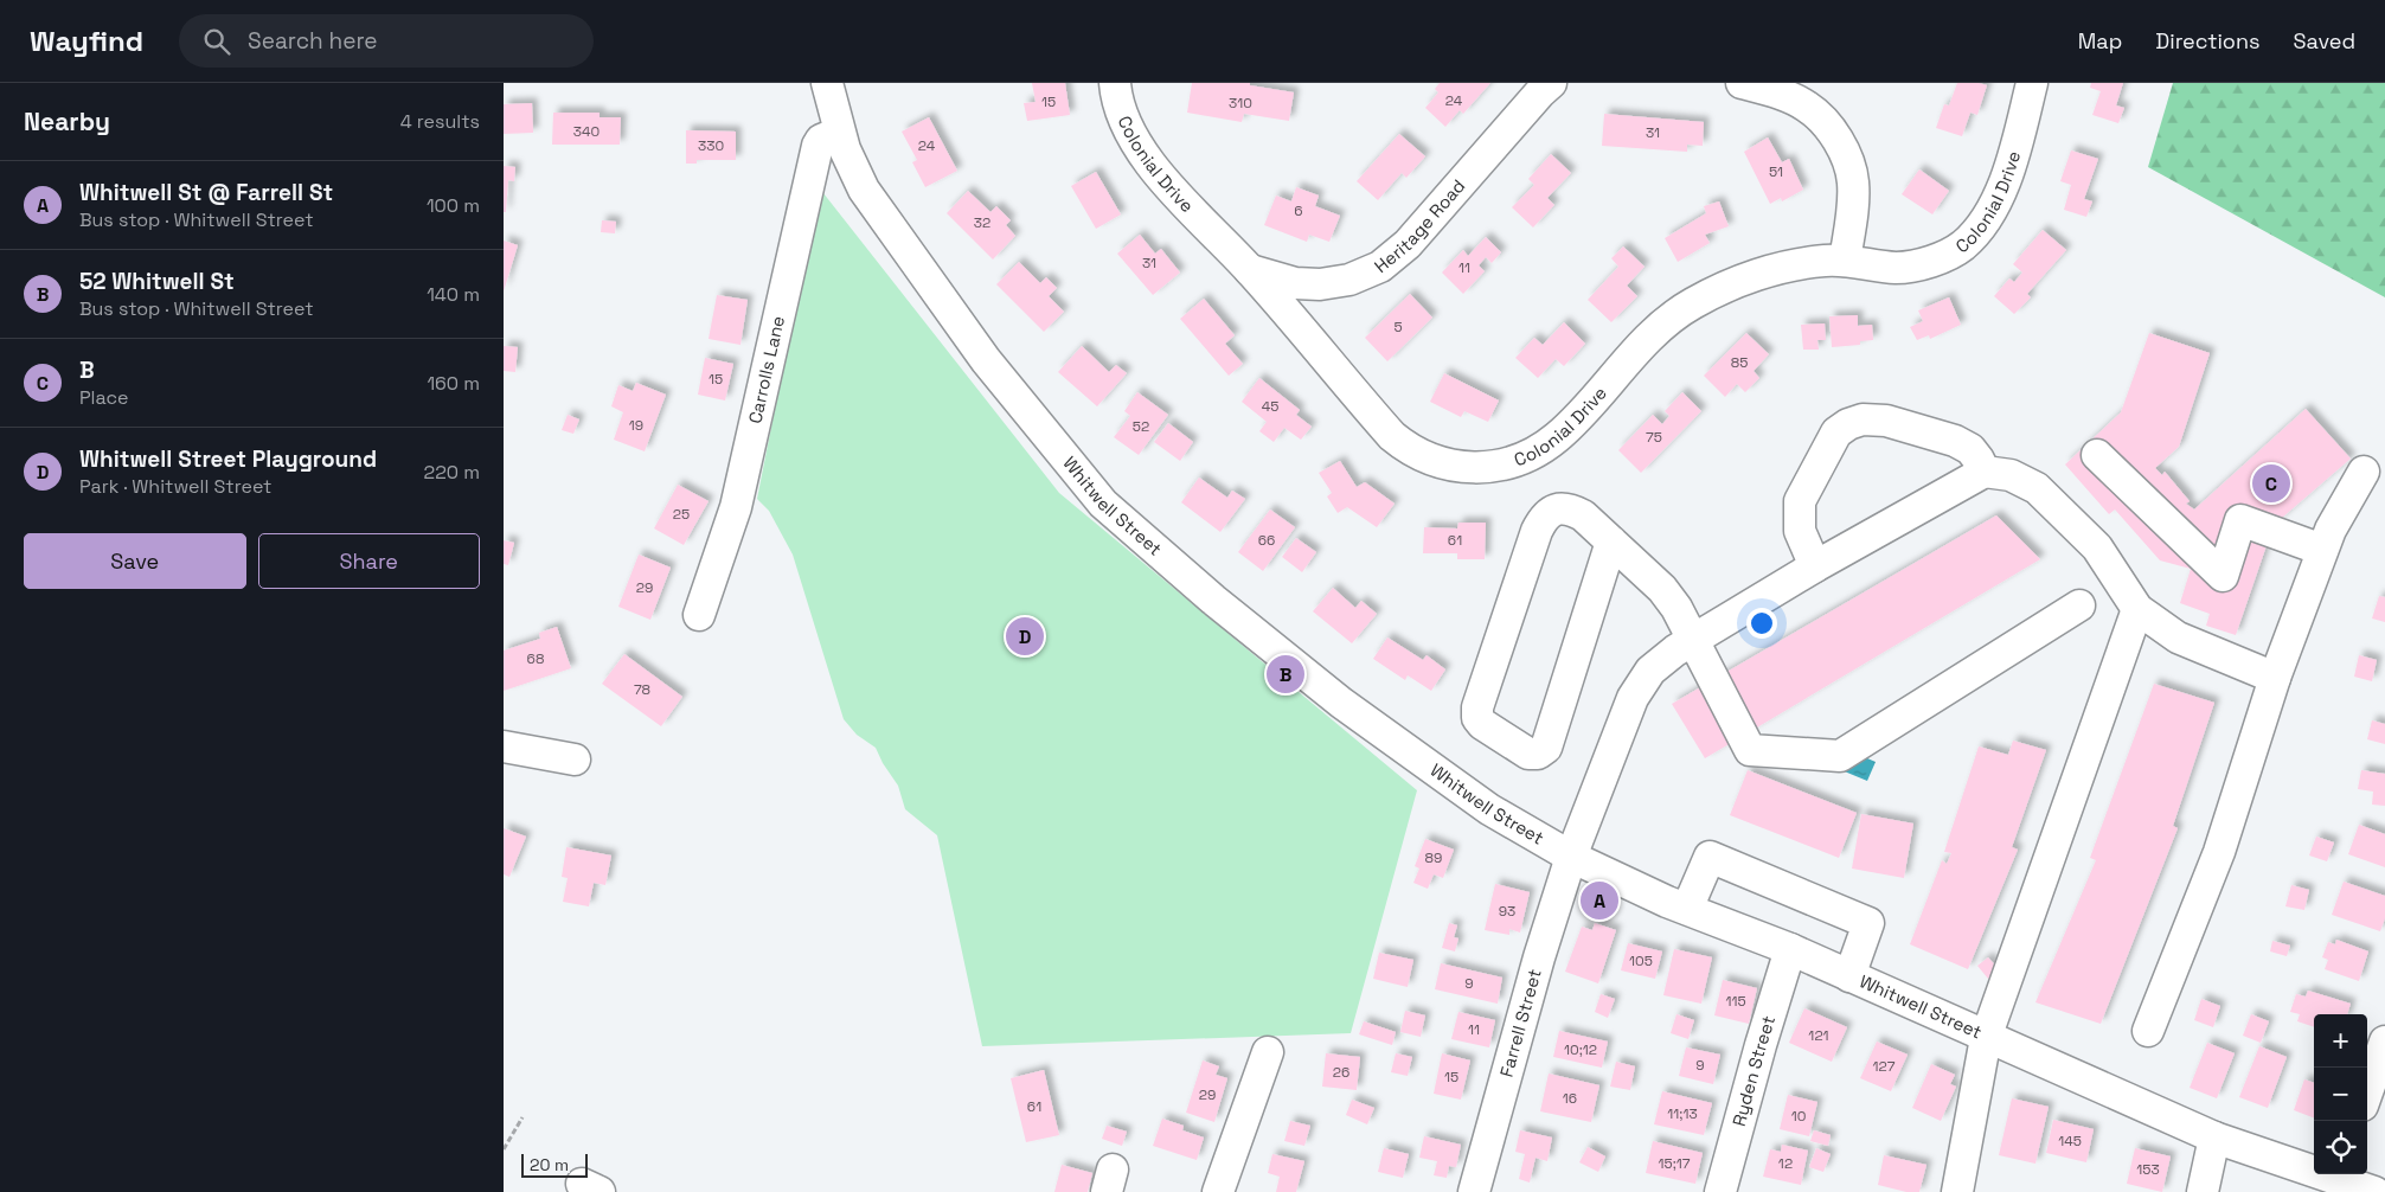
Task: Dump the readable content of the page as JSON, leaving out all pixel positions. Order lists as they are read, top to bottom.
{
  "streets": {
    "street": [
      "Colonial Drive",
      "Heritage Road",
      "Carrolls Lane",
      "Whitwell Street",
      "Farrell Street",
      "Ryden Street"
    ]
  },
  "crossings": [
    ["Colonial Drive", "Heritage Road"],
    ["Carrolls Lane", "Whitwell Street"],
    ["Whitwell Street", "Farrell Street"],
    ["Whitwell Street", "Ryden Street"]
  ],
  "house_numbers": [
    "24",
    "15",
    "310",
    "340",
    "31",
    "330",
    "24",
    "51",
    "6",
    "32",
    "31",
    "11",
    "5",
    "85",
    "15",
    "45",
    "19",
    "52",
    "75",
    "25",
    "66",
    "61",
    "29",
    "68",
    "78",
    "89",
    "93",
    "105",
    "9",
    "115",
    "11",
    "121",
    "10;12",
    "9",
    "127",
    "26",
    "15",
    "29",
    "16",
    "61",
    "11;13",
    "10",
    "145",
    "15;17",
    "12",
    "153"
  ],
  "scale_bar": "20 m",
  "page": {
    "header": "Wayfind",
    "search": "Search here",
    "nav": ["Map", "Directions", "Saved"],
    "heading": ["Nearby", "4 results"],
    "list": [
      {
        "mark": "A",
        "name": "Whitwell St @ Farrell St",
        "note": "Bus stop · Whitwell Street",
        "value": "100 m"
      },
      {
        "mark": "B",
        "name": "52 Whitwell St",
        "note": "Bus stop · Whitwell Street",
        "value": "140 m"
      },
      {
        "mark": "C",
        "name": "B",
        "note": "Place",
        "value": "160 m"
      },
      {
        "mark": "D",
        "name": "Whitwell Street Playground",
        "note": "Park · Whitwell Street",
        "value": "220 m"
      }
    ],
    "pins": [
      "C",
      "D",
      "B",
      "A"
    ],
    "buttons": ["Save", "Share"],
    "map_buttons": ["+", "−"],
    "scale": "20 m"
  }
}
